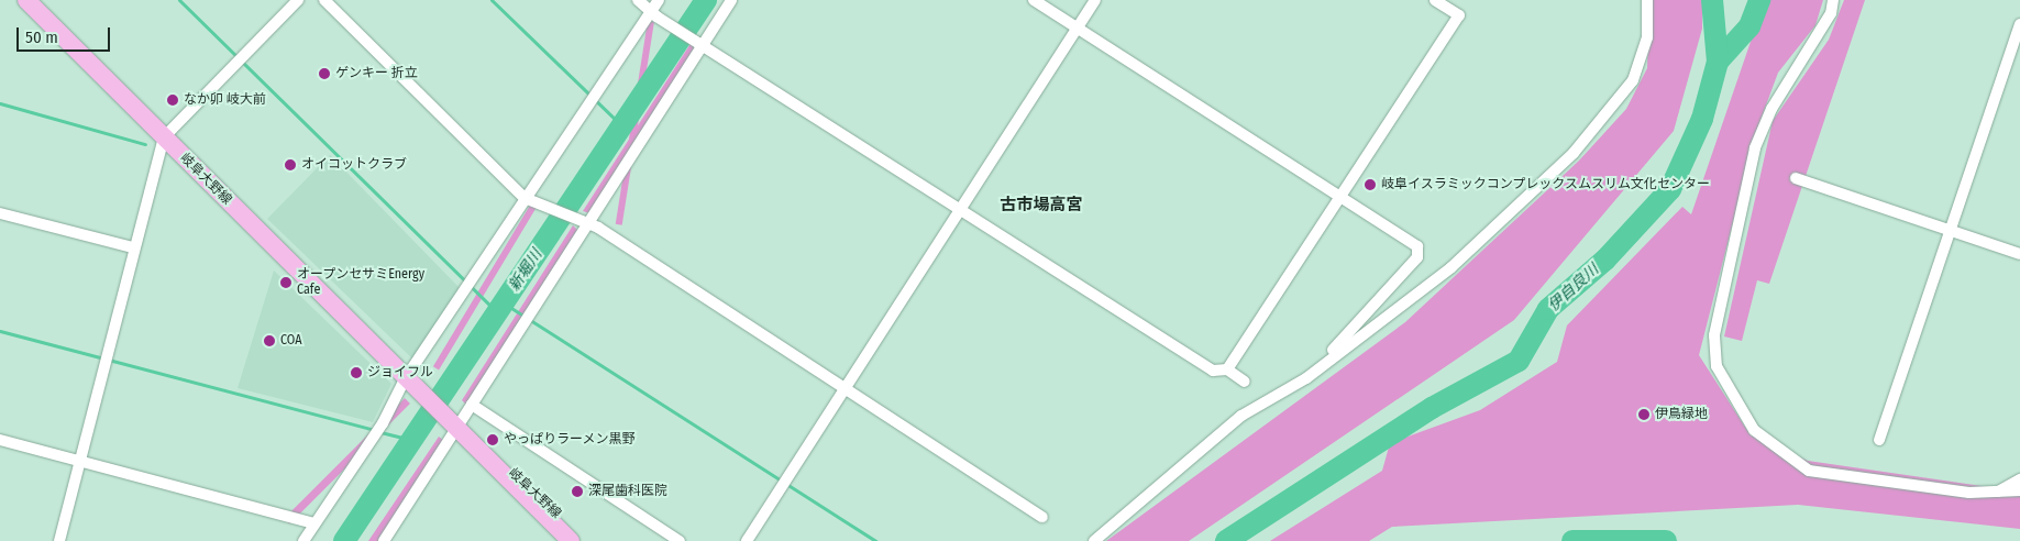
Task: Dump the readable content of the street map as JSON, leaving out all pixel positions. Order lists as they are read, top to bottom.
{
  "streets": {
    "main road": ["岐阜大野線"]
  },
  "districts": ["古市場高宮"],
  "water": ["新堀川", "伊自良川"],
  "places": [
    "ゲンキー 折立",
    "なか卯 岐大前",
    "オイコットクラブ",
    "岐阜イスラミックコンプレックスムスリム文化センター",
    "オープンセサミEnergy Cafe",
    "COA",
    "ジョイフル",
    "伊鳥緑地",
    "やっぱりラーメン黒野",
    "深尾歯科医院"
  ],
  "scale_bar": "50 m"
}
